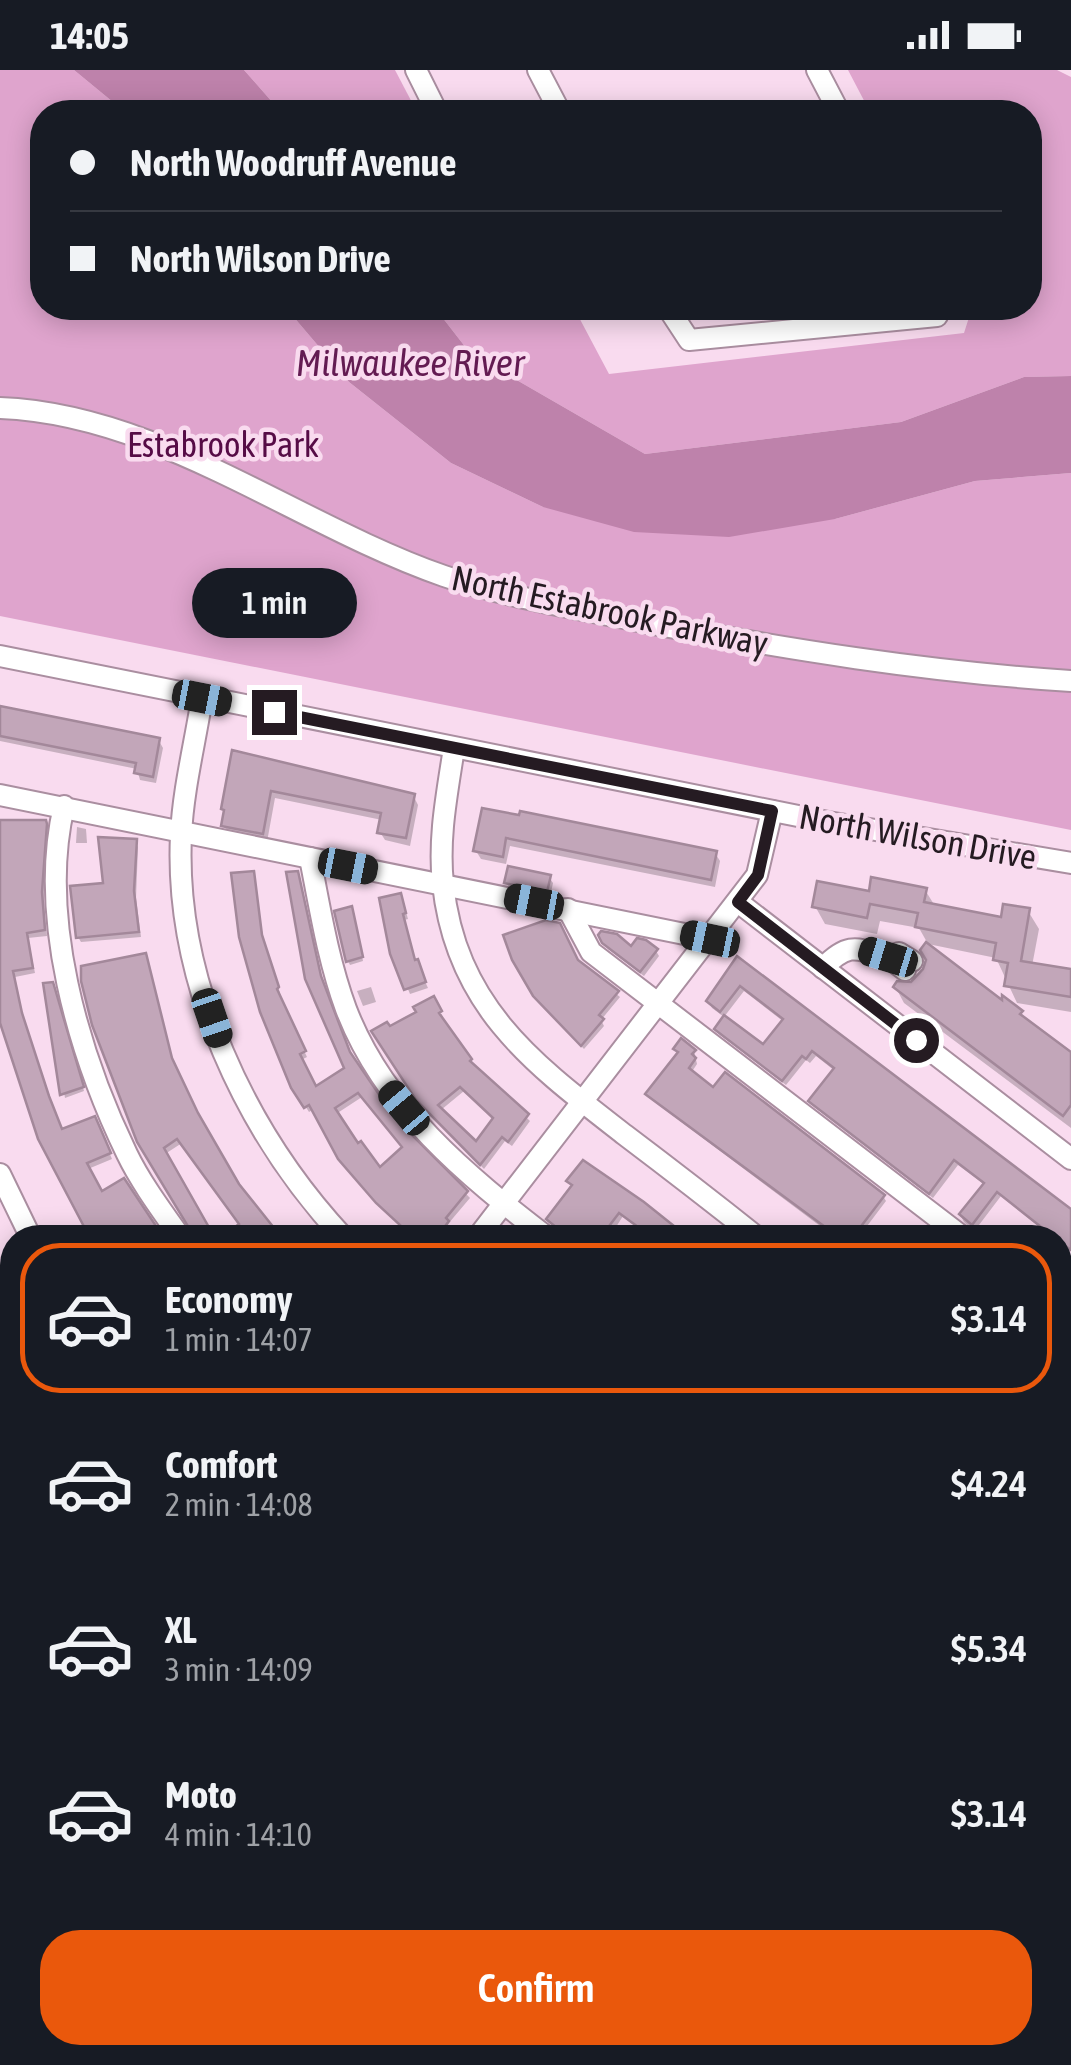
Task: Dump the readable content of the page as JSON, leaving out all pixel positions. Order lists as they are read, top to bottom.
{
  "streets": {
    "street": ["North Estabrook Parkway", "North Wilson Drive"]
  },
  "water": ["Milwaukee River"],
  "parks": ["Estabrook Park"],
  "page": {
    "status": "14:05",
    "banner": ["North Woodruff Avenue", "North Wilson Drive"],
    "bubble": "1 min",
    "list": [
      {
        "name": "Economy",
        "note": "1 min · 14:07",
        "value": "$3.14"
      },
      {
        "name": "Comfort",
        "note": "2 min · 14:08",
        "value": "$4.24"
      },
      {
        "name": "XL",
        "note": "3 min · 14:09",
        "value": "$5.34"
      },
      {
        "name": "Moto",
        "note": "4 min · 14:10",
        "value": "$3.14"
      }
    ],
    "buttons": "Confirm"
  }
}
